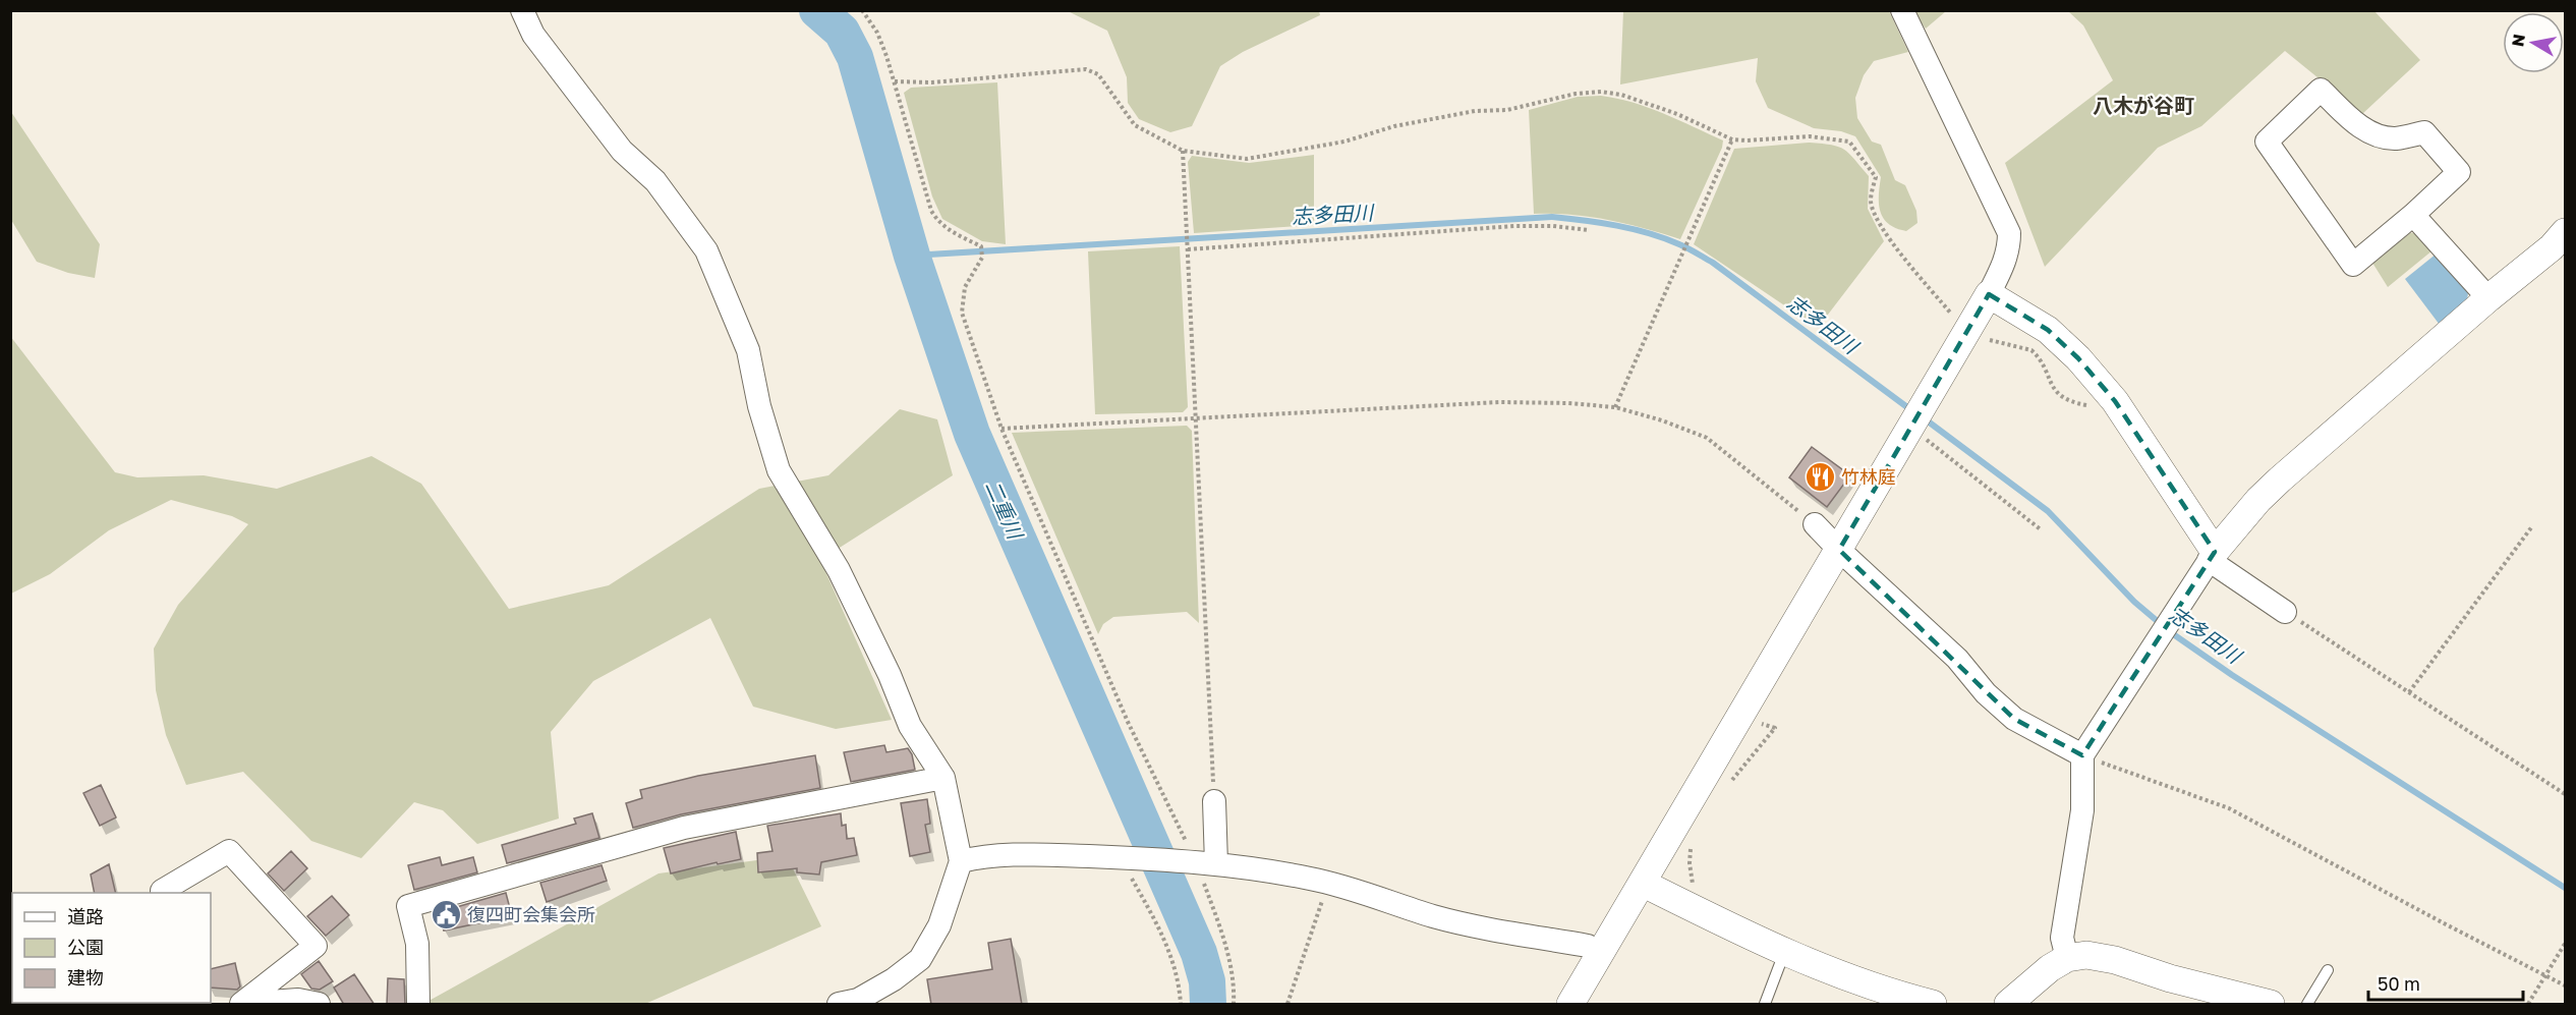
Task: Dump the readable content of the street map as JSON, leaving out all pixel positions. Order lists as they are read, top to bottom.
{
  "districts": ["八木が谷町"],
  "water": ["志多田川", "二重川"],
  "places": {
    "restaurant": ["竹林庭"],
    "public building": ["復四町会集会所"]
  },
  "legend": ["道路", "公園", "建物"],
  "scale_bar": "50 m",
  "north": "left"
}
